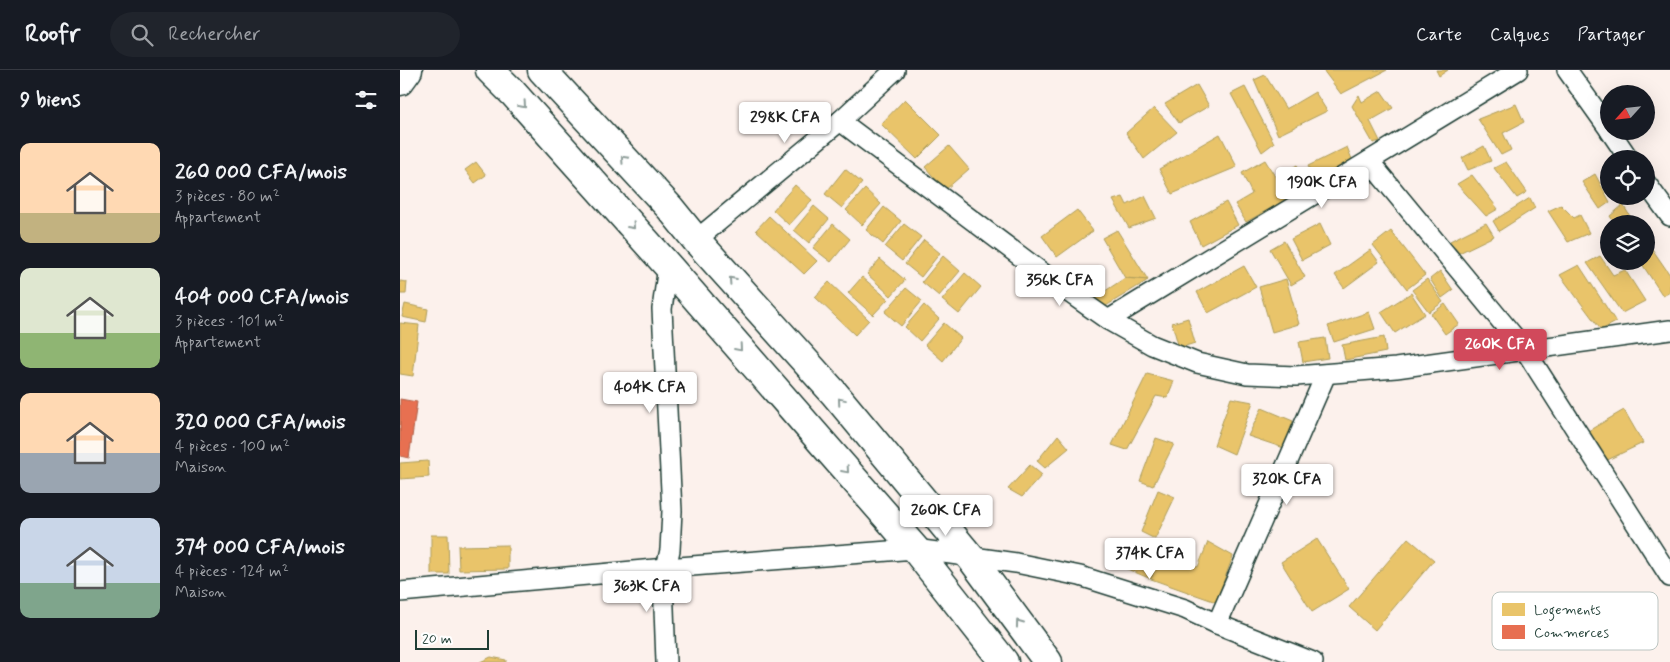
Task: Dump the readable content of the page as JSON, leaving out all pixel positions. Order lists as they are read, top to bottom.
{
  "legend": ["Logements", "Commerces"],
  "scale_bar": "20 m",
  "north": "bottom left",
  "page": {
    "header": "Roofr",
    "search": "Rechercher",
    "nav": ["Carte", "Calques", "Partager"],
    "heading": "9 biens",
    "price": [
      "298K CFA",
      "190K CFA",
      "356K CFA",
      "260K CFA",
      "404K CFA",
      "320K CFA",
      "260K CFA",
      "374K CFA",
      "363K CFA"
    ],
    "list": [
      {
        "name": "260 000 CFA/mois",
        "note": "3 pièces · 80 m² · Appartement"
      },
      {
        "name": "404 000 CFA/mois",
        "note": "3 pièces · 101 m² · Appartement"
      },
      {
        "name": "320 000 CFA/mois",
        "note": "4 pièces · 100 m² · Maison"
      },
      {
        "name": "374 000 CFA/mois",
        "note": "4 pièces · 124 m² · Maison"
      }
    ],
    "scale": "20 m"
  }
}
